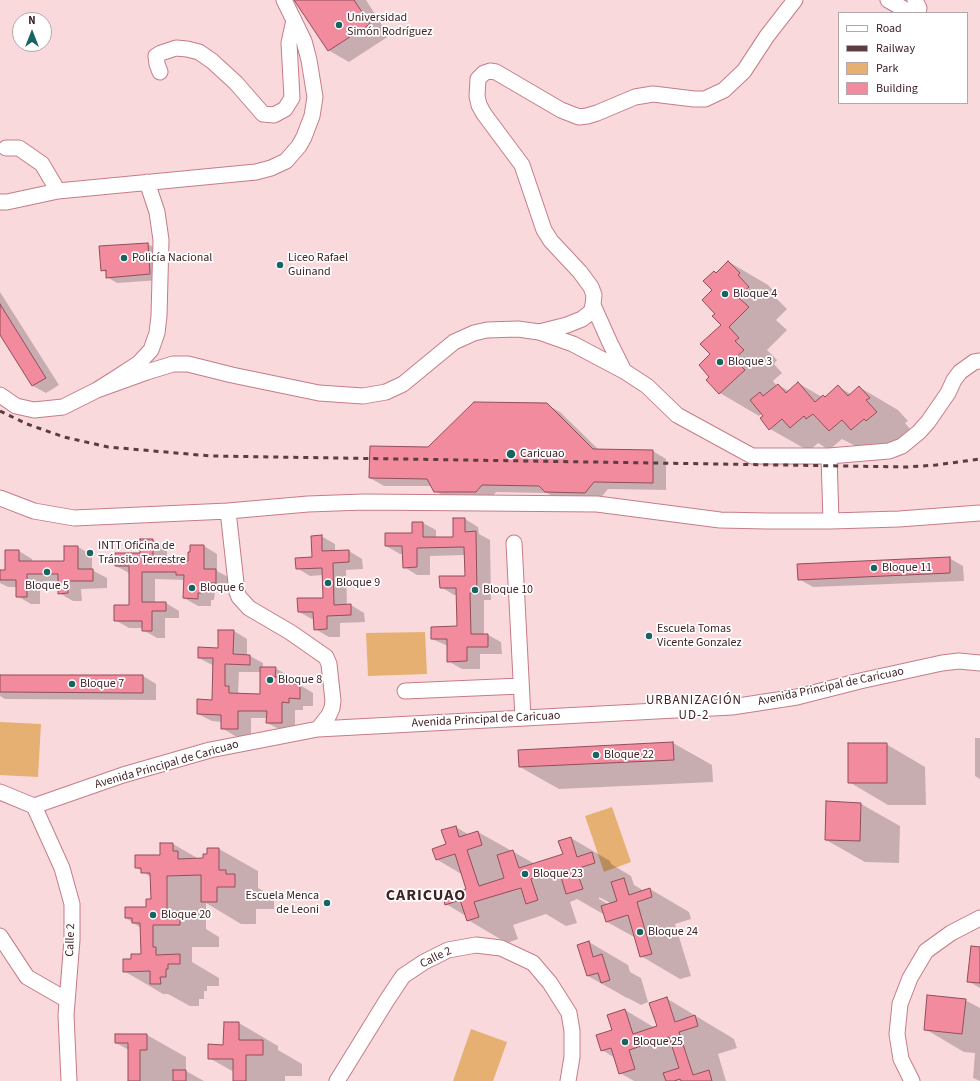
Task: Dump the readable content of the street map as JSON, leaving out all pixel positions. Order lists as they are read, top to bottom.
{
  "streets": {
    "street": ["Avenida Principal de Caricuao", "Calle 2"]
  },
  "crossings": [
    ["Avenida Principal de Caricuao", "Calle 2"]
  ],
  "districts": ["URBANIZACIÓN UD-2", "CARICUAO"],
  "places": [
    "Universidad Simón Rodríguez",
    "Policía Nacional",
    "Liceo Rafael Guinand",
    "Bloque 4",
    "Bloque 3",
    "Caricuao",
    "INTT Oficina de Tránsito Terrestre",
    "Bloque 11",
    "Bloque 5",
    "Bloque 9",
    "Bloque 6",
    "Bloque 10",
    "Escuela Tomas Vicente Gonzalez",
    "Bloque 8",
    "Bloque 7",
    "Bloque 22",
    "Bloque 23",
    "Escuela Menca de Leoni",
    "Bloque 20",
    "Bloque 24",
    "Bloque 25"
  ],
  "legend": [
    "Road",
    "Railway",
    "Park",
    "Building"
  ],
  "north": "top"
}
